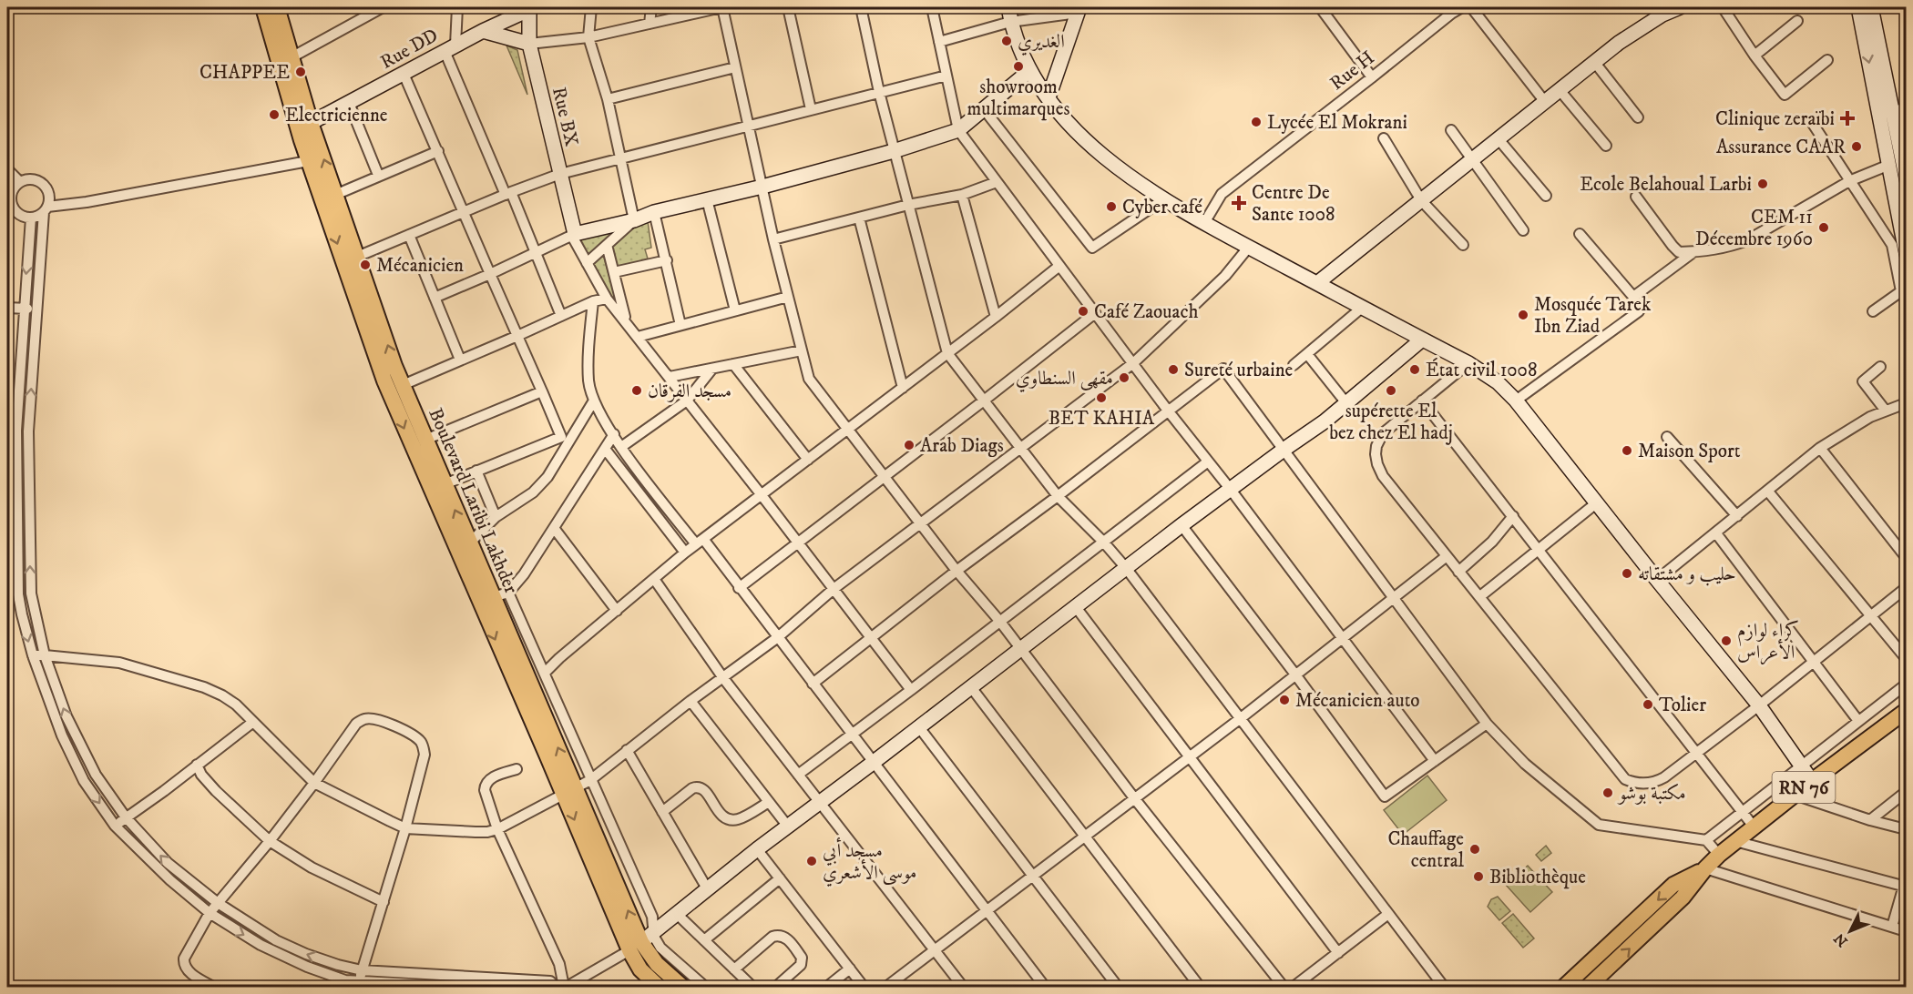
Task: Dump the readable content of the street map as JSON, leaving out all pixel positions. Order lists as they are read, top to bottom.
{
  "streets": {
    "main road": ["Boulevard Laribi Lakhder", "RN 76"],
    "street": ["Rue DD", "Rue H", "Rue BX"]
  },
  "crossings": [
    ["Rue DD", "Rue BX"],
    ["Rue DD", "Boulevard Laribi Lakhder"]
  ],
  "places": {
    "other": [
      "الغديري",
      "showroom multimarques",
      "CHAPPEE",
      "Electricienne",
      "Lycée El Mokrani",
      "Assurance CAAR",
      "Ecole Belahoual Larbi",
      "Cyber café",
      "CEM 11 Décembre 1960",
      "Mécanicien",
      "Café Zaouach",
      "Mosquée Tarek Ibn Ziad",
      "Sureté urbaine",
      "État civil 1008",
      "مقهى السنطاوي",
      "مسجد الفرقان",
      "supérette El bez chez El hadj",
      "BET KAHIA",
      "Arab Diags",
      "Maison Sport",
      "حليب و مشتقاته",
      "كراء لوازم الأعراس",
      "Mécanicien auto",
      "Tolier",
      "مكتبة بوشو",
      "Chauffage central",
      "مسجد أبي موسى الأشعري",
      "Bibliothèque"
    ],
    "health": ["Clinique zeraïbi", "Centre De Sante 1008"]
  },
  "north": "bottom left"
}
